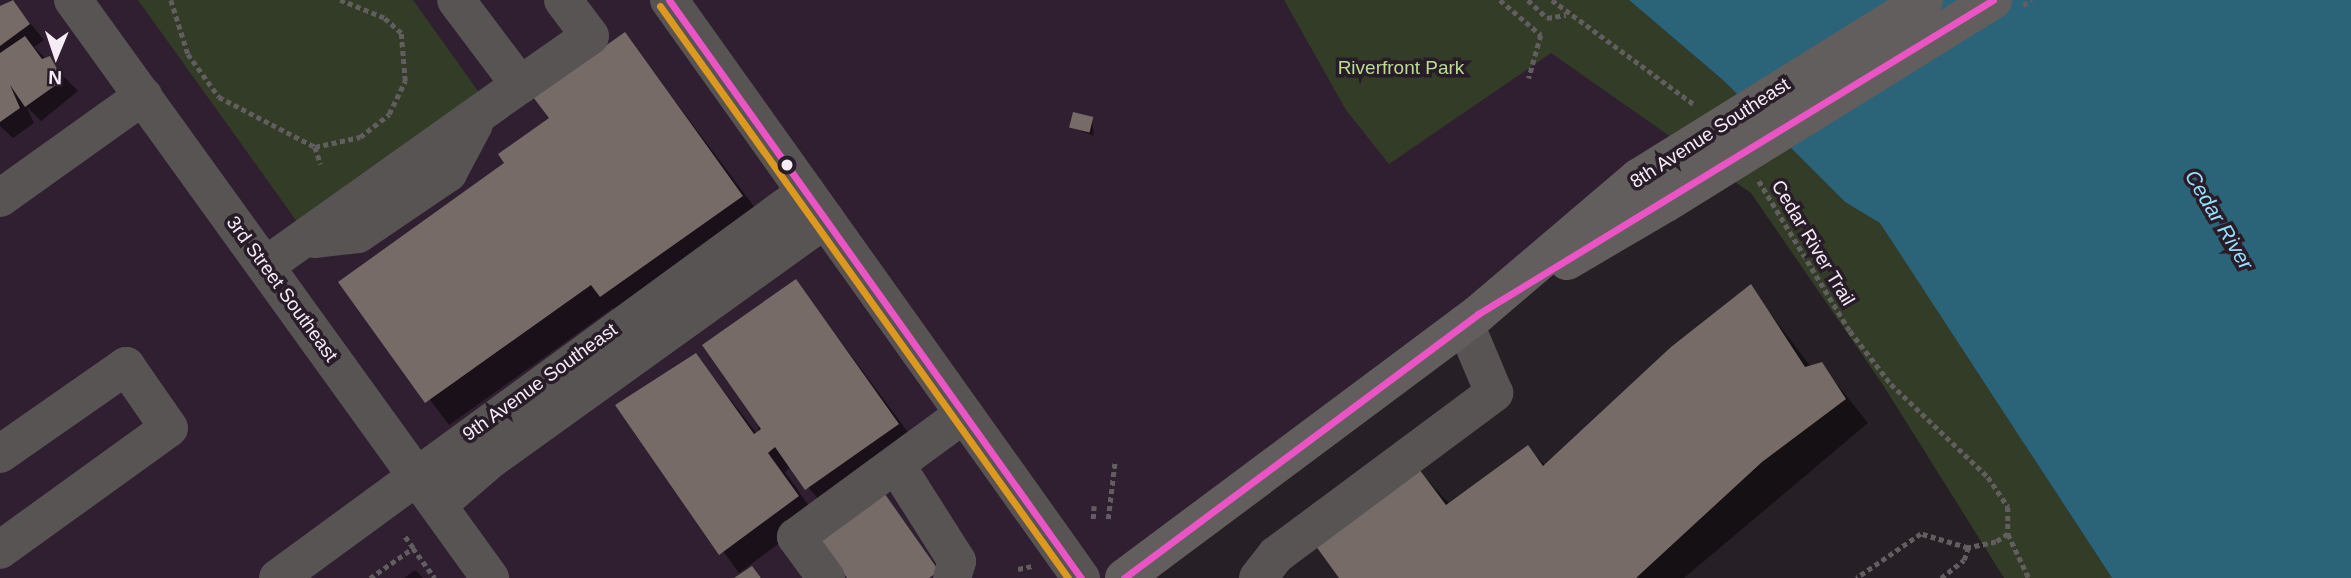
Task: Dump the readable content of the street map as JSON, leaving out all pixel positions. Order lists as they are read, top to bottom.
{
  "streets": {
    "main road": ["8th Avenue Southeast"],
    "street": ["3rd Street Southeast", "9th Avenue Southeast"],
    "path": ["Cedar River Trail"]
  },
  "crossings": [
    ["3rd Street Southeast", "9th Avenue Southeast"]
  ],
  "water": ["Cedar River"],
  "parks": ["Riverfront Park"],
  "north": "bottom"
}
